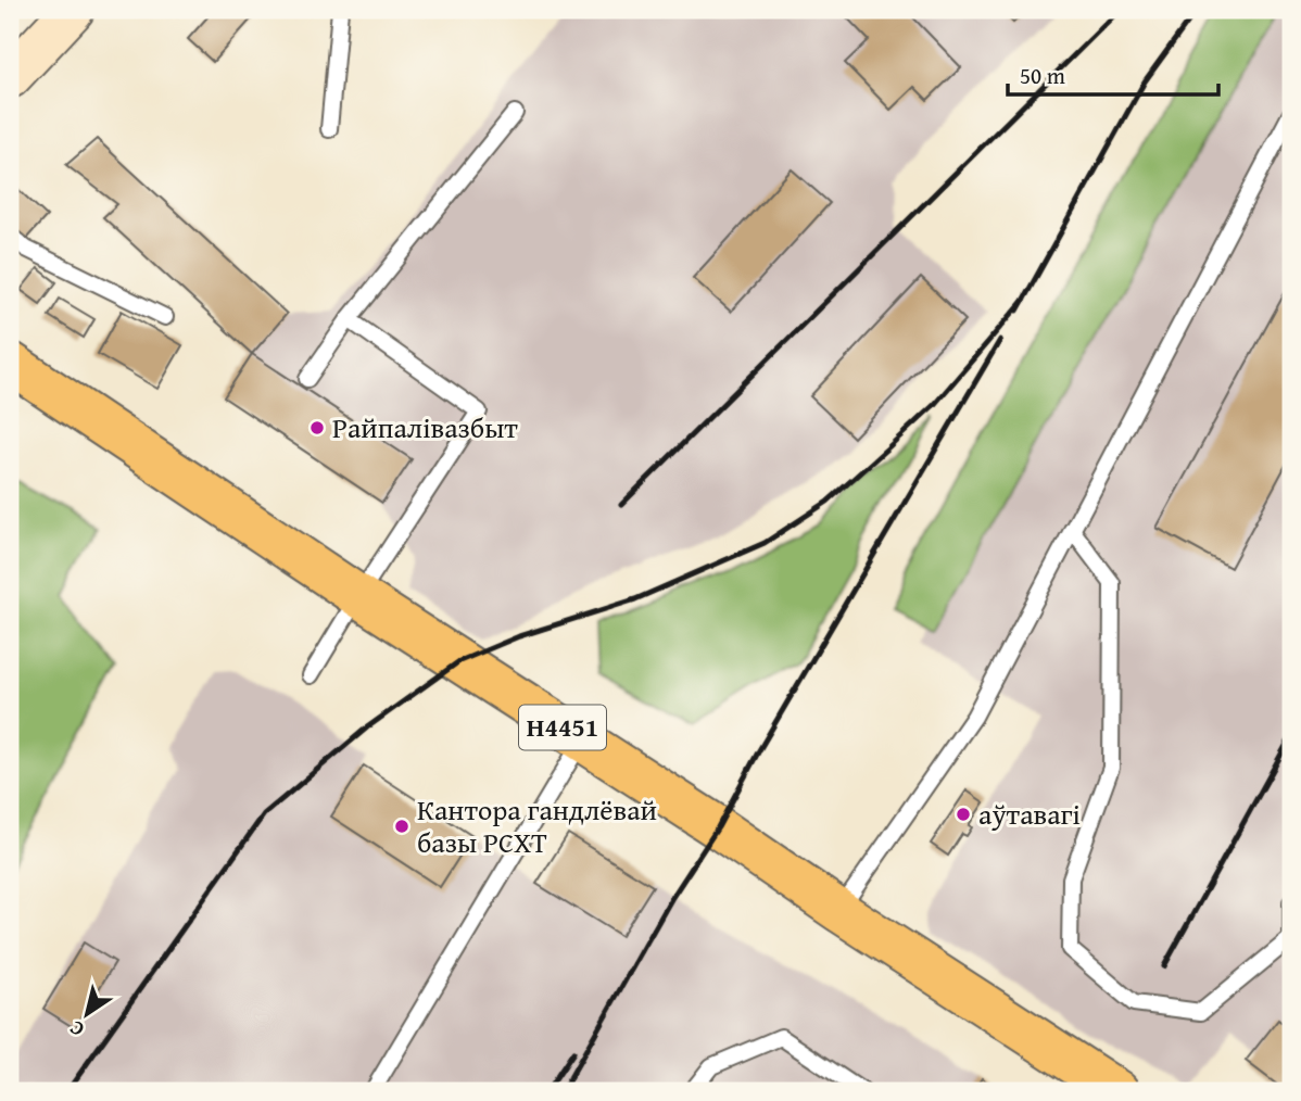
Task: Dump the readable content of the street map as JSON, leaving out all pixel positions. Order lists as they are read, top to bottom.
{
  "streets": {
    "main road": ["Н4451"]
  },
  "places": ["Райпалівазбыт", "аўтавагі", "Кантора гандлёвай базы РСХТ"],
  "scale_bar": "50 m",
  "north": "bottom left"
}
